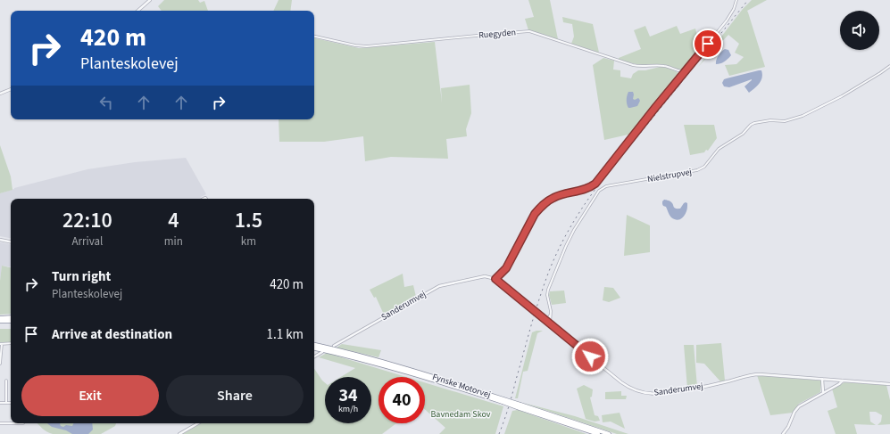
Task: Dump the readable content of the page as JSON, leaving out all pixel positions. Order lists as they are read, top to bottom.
{
  "streets": {
    "highway": ["Fynske Motorvej"],
    "street": ["Ruegyden", "Nielstrupvej", "Sanderumvej"]
  },
  "crossings": [
    ["Nielstrupvej", "Sanderumvej"]
  ],
  "parks": ["Bavnedam Skov"],
  "page": {
    "turn": ["420 m", "Planteskolevej"],
    "eta": [
      "22:10",
      "Arrival",
      "4",
      "min",
      "1.5",
      "km"
    ],
    "list": [
      {
        "name": "Turn right",
        "note": "Planteskolevej",
        "value": "420 m"
      },
      {
        "name": "Arrive at destination",
        "value": "1.1 km"
      }
    ],
    "buttons": ["Exit", "Share"],
    "speed": "34 km/h",
    "limit": "40"
  }
}
